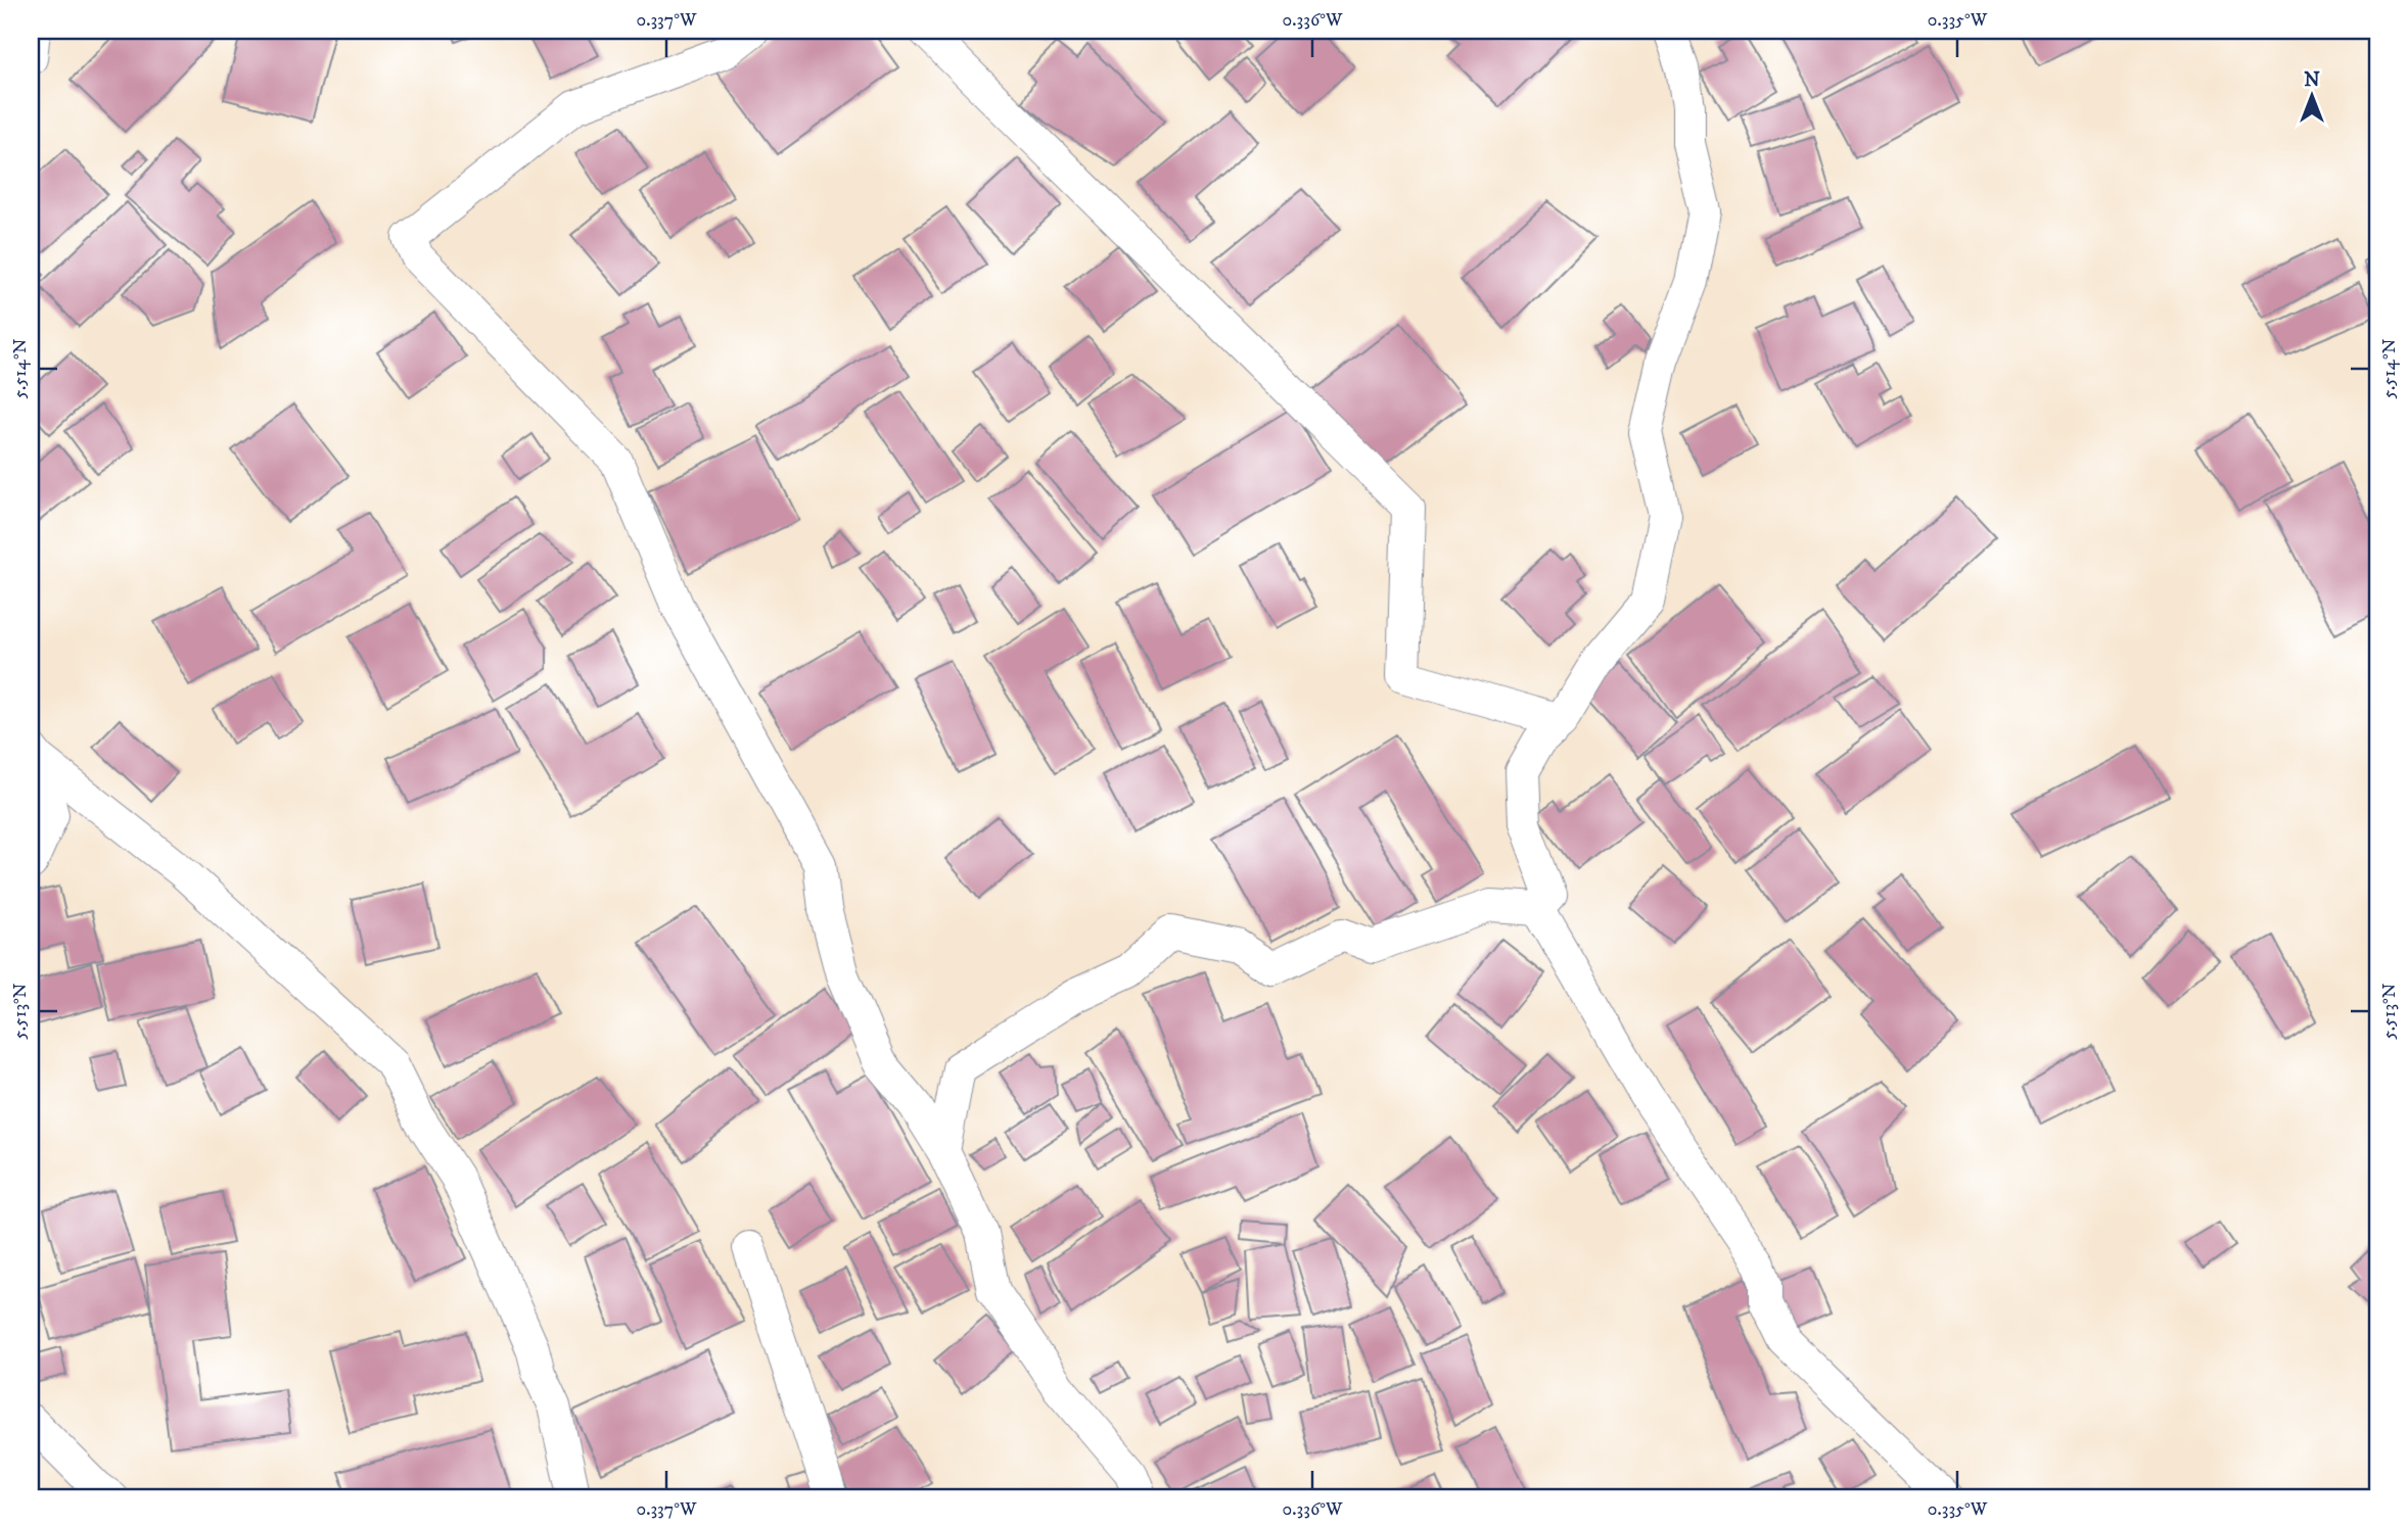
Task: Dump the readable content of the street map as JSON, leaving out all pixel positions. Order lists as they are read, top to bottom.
{
  "north": "top",
  "coordinates": [
    "0.337°W",
    "0.336°W",
    "0.335°W",
    "5.514°N",
    "5.513°N"
  ]
}
